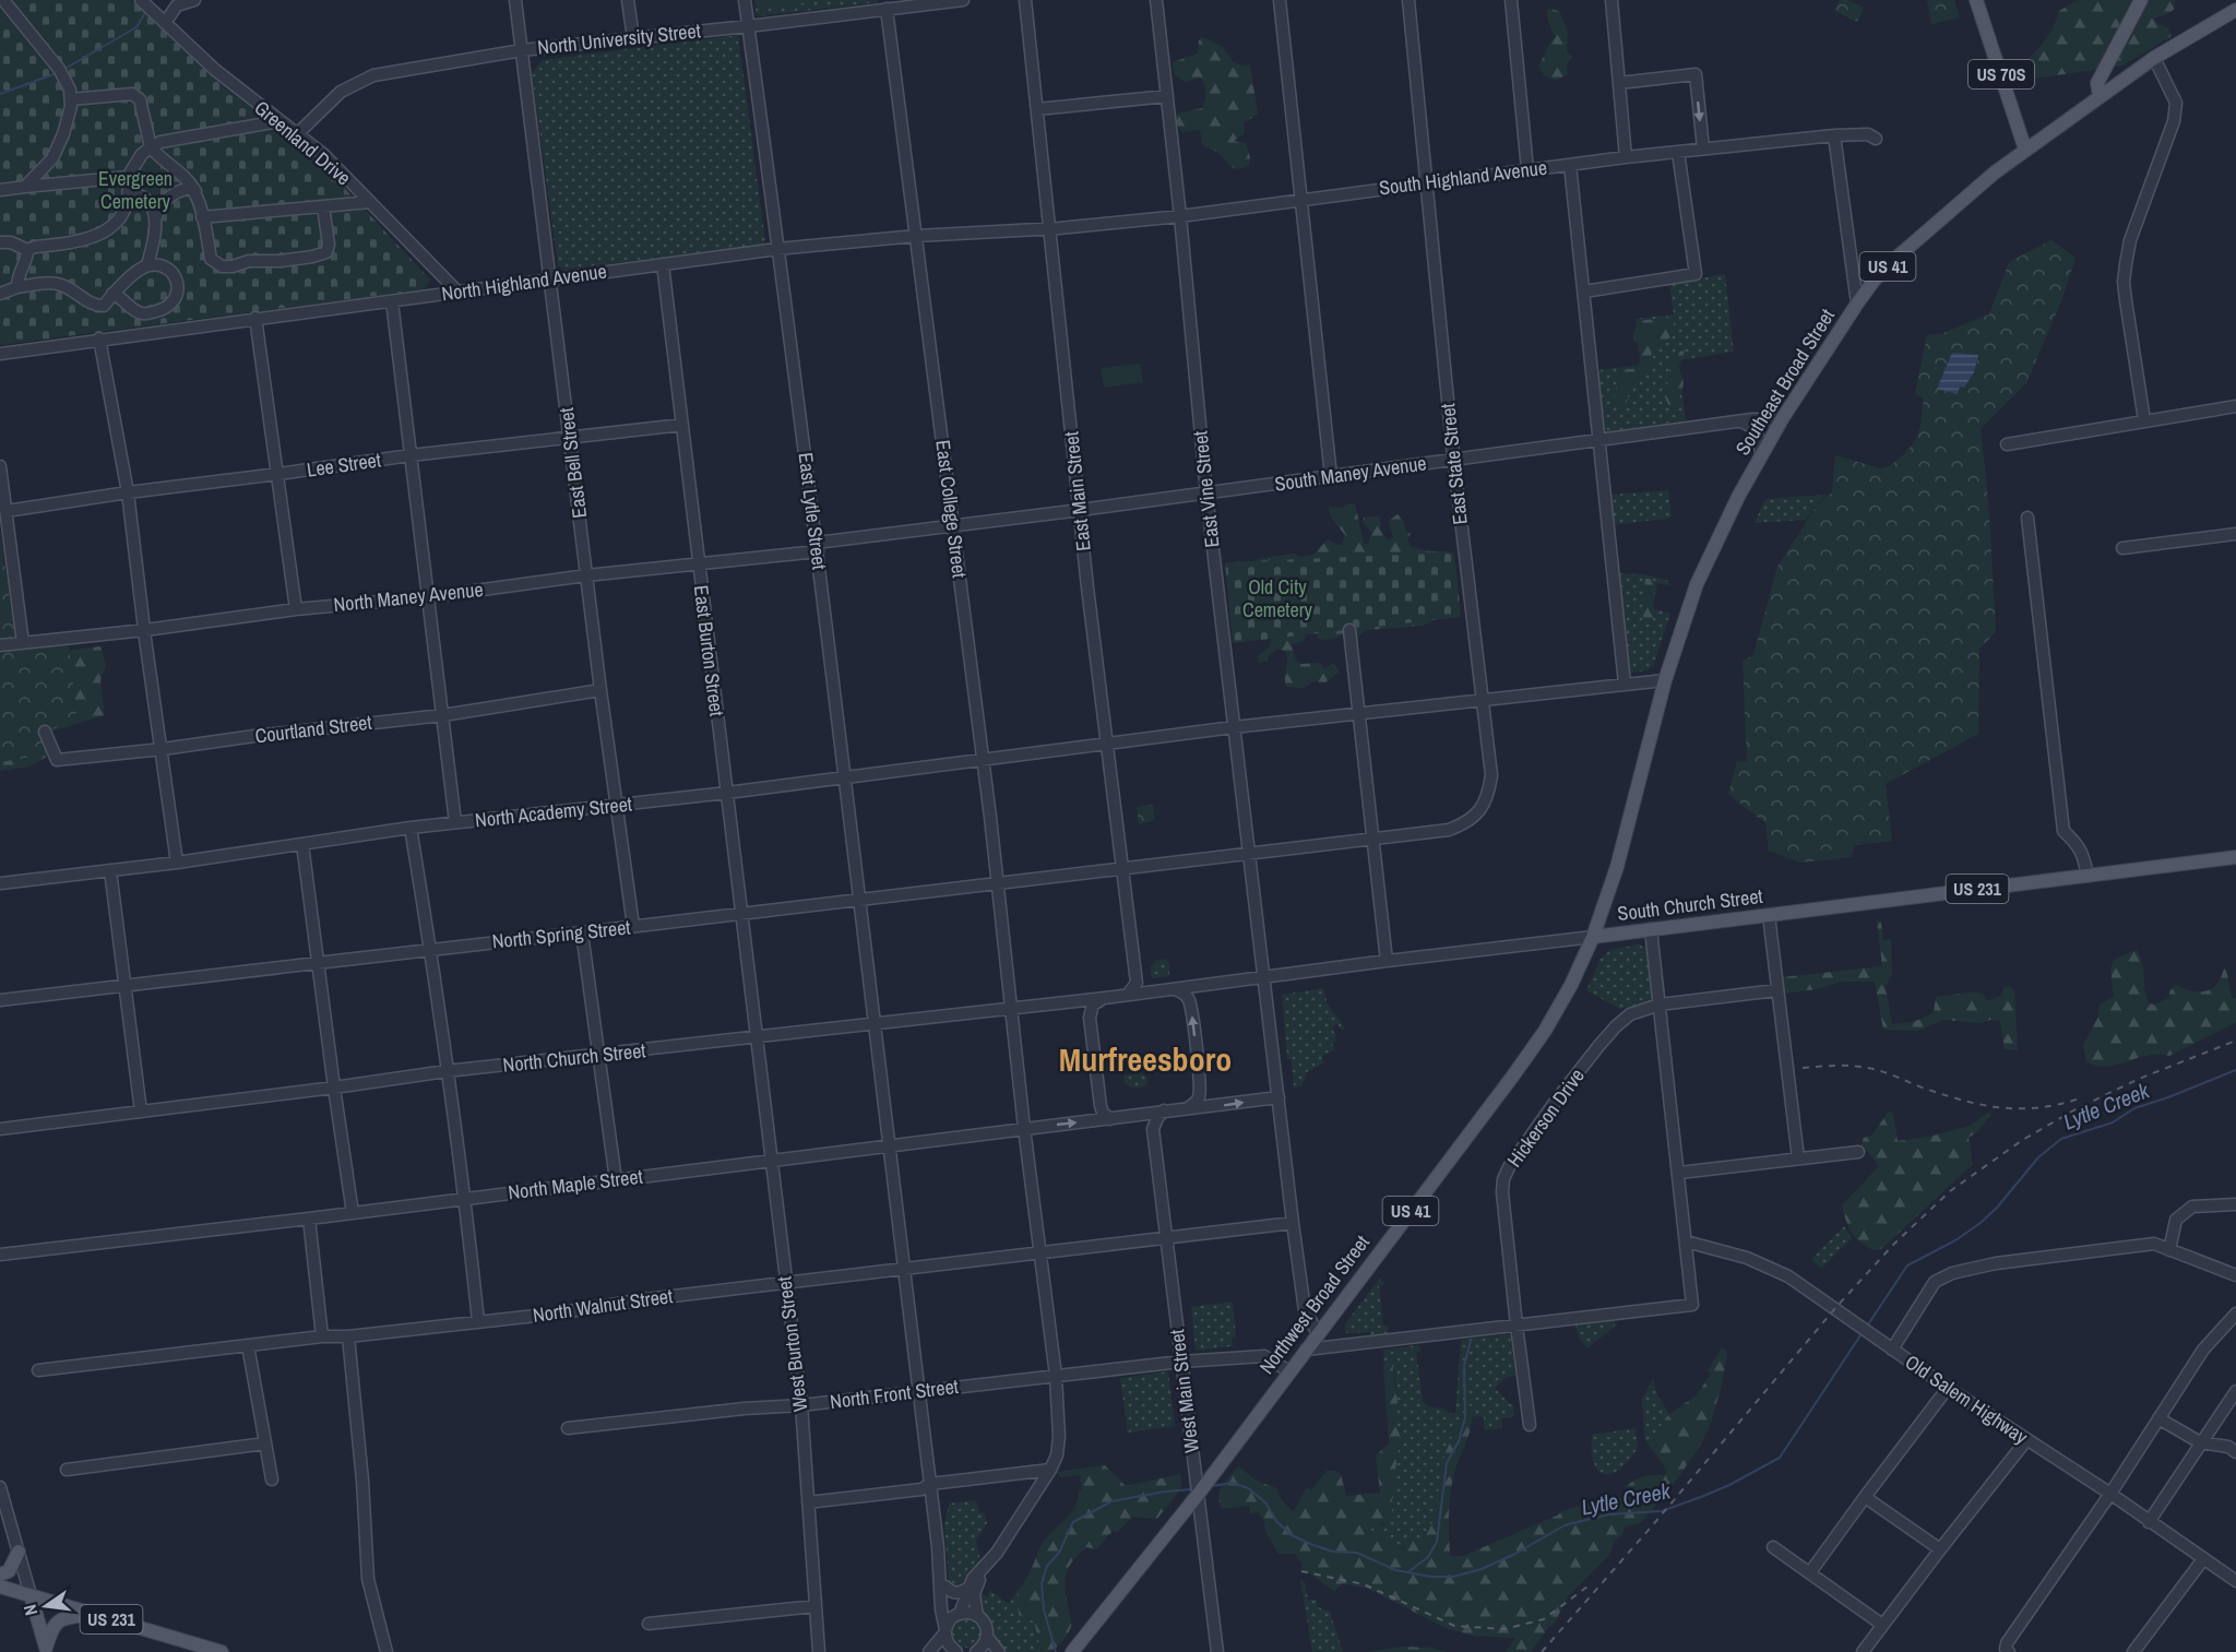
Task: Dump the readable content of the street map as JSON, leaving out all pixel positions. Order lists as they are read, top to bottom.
{
  "streets": {
    "main road": [
      "US 70S",
      "US 41",
      "Southeast Broad Street",
      "US 231",
      "South Church Street",
      "Northwest Broad Street"
    ],
    "street": [
      "North University Street",
      "Greenland Drive",
      "South Highland Avenue",
      "North Highland Avenue",
      "East Bell Street",
      "East State Street",
      "Lee Street",
      "South Maney Avenue",
      "East Vine Street",
      "East Main Street",
      "East College Street",
      "East Lytle Street",
      "North Maney Avenue",
      "East Burton Street",
      "Courtland Street",
      "North Academy Street",
      "North Spring Street",
      "North Church Street",
      "Hickerson Drive",
      "North Maple Street",
      "North Walnut Street",
      "West Burton Street",
      "West Main Street",
      "North Front Street",
      "Old Salem Highway"
    ]
  },
  "crossings": [
    ["North University Street", "Greenland Drive"],
    ["North University Street", "East Bell Street"],
    ["North University Street", "East College Street"],
    ["North University Street", "East Lytle Street"],
    ["US 70S", "Southeast Broad Street"],
    ["Greenland Drive", "North Highland Avenue"],
    ["South Highland Avenue", "North Highland Avenue"],
    ["South Highland Avenue", "East State Street"],
    ["South Highland Avenue", "East Vine Street"],
    ["South Highland Avenue", "East Main Street"],
    ["North Highland Avenue", "East Bell Street"],
    ["North Highland Avenue", "East Main Street"],
    ["North Highland Avenue", "East College Street"],
    ["North Highland Avenue", "East Lytle Street"],
    ["North Highland Avenue", "East Burton Street"],
    ["Southeast Broad Street", "South Maney Avenue"],
    ["Southeast Broad Street", "North Academy Street"],
    ["Southeast Broad Street", "South Church Street"],
    ["Southeast Broad Street", "Northwest Broad Street"],
    ["East Bell Street", "Lee Street"],
    ["East Bell Street", "North Maney Avenue"],
    ["East Bell Street", "Courtland Street"],
    ["East Bell Street", "North Academy Street"],
    ["East Bell Street", "North Spring Street"],
    ["East State Street", "South Maney Avenue"],
    ["East State Street", "East Vine Street"],
    ["East State Street", "North Academy Street"],
    ["East State Street", "North Spring Street"],
    ["Lee Street", "East Burton Street"],
    ["South Maney Avenue", "East Vine Street"],
    ["South Maney Avenue", "East Main Street"],
    ["South Maney Avenue", "North Maney Avenue"],
    ["East Vine Street", "North Academy Street"],
    ["East Vine Street", "South Church Street"],
    ["East Vine Street", "North Spring Street"],
    ["East Vine Street", "Northwest Broad Street"],
    ["East Vine Street", "North Walnut Street"],
    ["East Main Street", "North Maney Avenue"],
    ["East Main Street", "North Academy Street"],
    ["East Main Street", "North Spring Street"],
    ["East College Street", "North Maney Avenue"],
    ["East College Street", "North Academy Street"],
    ["East College Street", "North Spring Street"],
    ["East College Street", "North Church Street"],
    ["East College Street", "North Maple Street"],
    ["East College Street", "North Walnut Street"],
    ["East College Street", "North Front Street"],
    ["East Lytle Street", "North Maney Avenue"],
    ["East Lytle Street", "North Academy Street"],
    ["East Lytle Street", "North Spring Street"],
    ["East Lytle Street", "North Church Street"],
    ["East Lytle Street", "North Maple Street"],
    ["East Lytle Street", "North Walnut Street"],
    ["East Lytle Street", "North Front Street"],
    ["North Maney Avenue", "East Burton Street"],
    ["East Burton Street", "North Academy Street"],
    ["East Burton Street", "North Spring Street"],
    ["East Burton Street", "North Church Street"],
    ["East Burton Street", "West Burton Street"],
    ["South Church Street", "North Church Street"],
    ["South Church Street", "North Maple Street"],
    ["South Church Street", "Northwest Broad Street"],
    ["North Church Street", "North Maple Street"],
    ["North Church Street", "West Burton Street"],
    ["North Maple Street", "West Burton Street"],
    ["Northwest Broad Street", "West Main Street"],
    ["Northwest Broad Street", "North Front Street"],
    ["North Walnut Street", "West Burton Street"],
    ["North Walnut Street", "West Main Street"],
    ["West Burton Street", "North Front Street"],
    ["West Main Street", "North Front Street"]
  ],
  "districts": ["Murfreesboro"],
  "water": ["Lytle Creek"],
  "parks": ["Evergreen Cemetery", "Old City Cemetery"],
  "north": "left"
}
